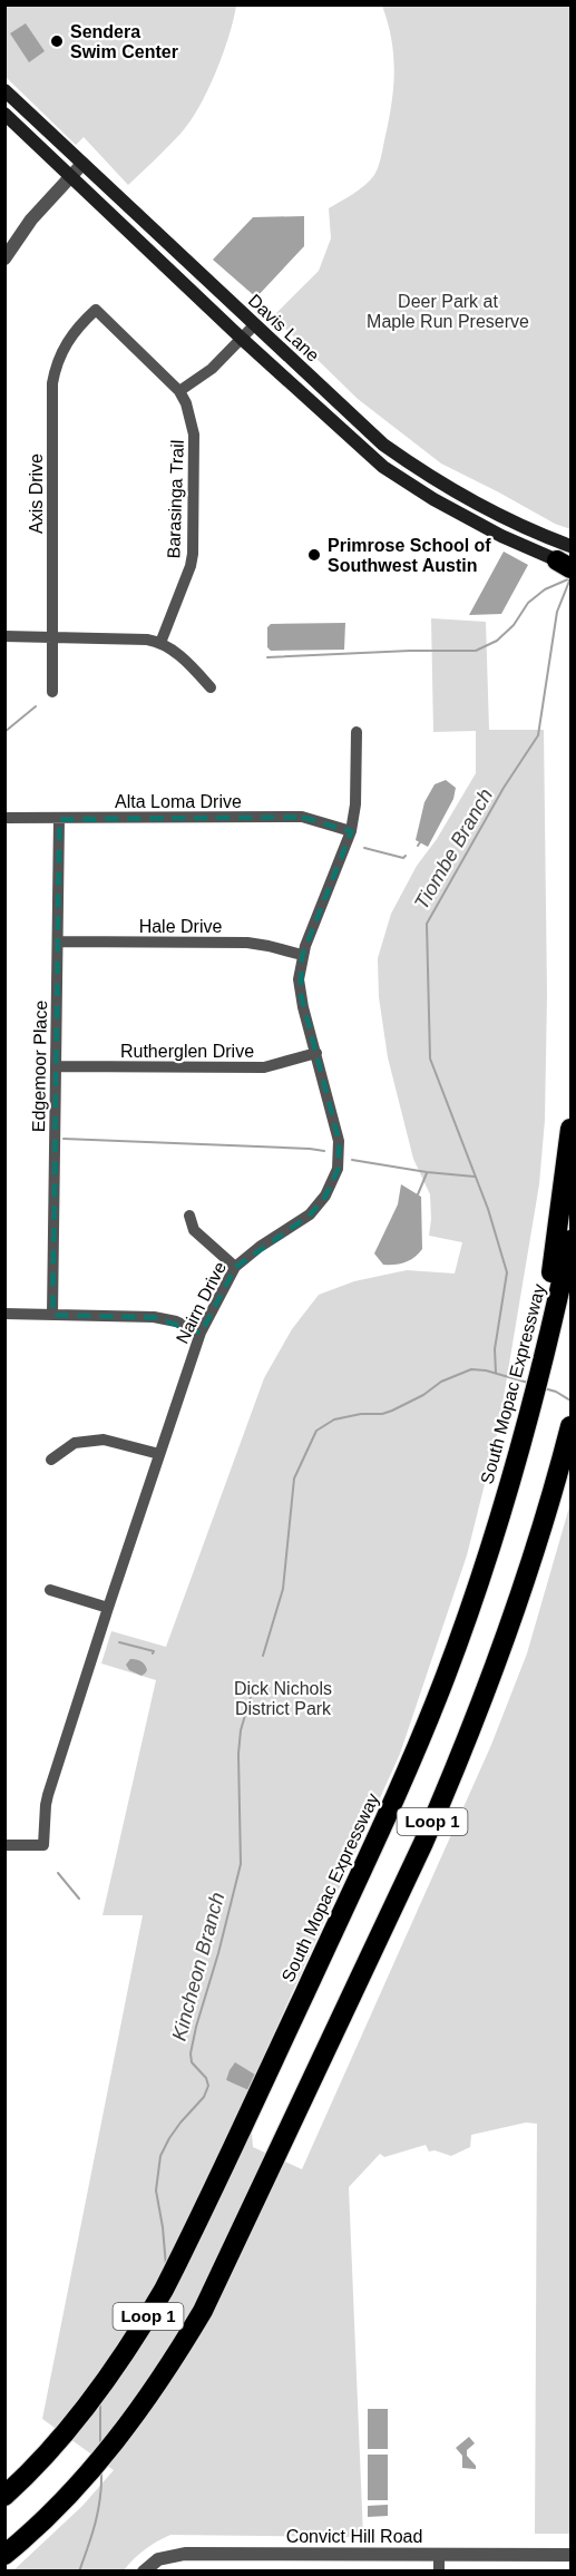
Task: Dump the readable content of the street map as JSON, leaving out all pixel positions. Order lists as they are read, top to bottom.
{
  "streets": {
    "highway": ["South Mopac Expressway", "Loop 1"],
    "main road": ["Davis Lane"],
    "street": [
      "Axis Drive",
      "Barasinga Trail",
      "Alta Loma Drive",
      "Hale Drive",
      "Rutherglen Drive",
      "Edgemoor Place",
      "Nairn Drive",
      "Convict Hill Road"
    ]
  },
  "crossings": [
    ["Axis Drive", "Barasinga Trail"],
    ["Alta Loma Drive", "Edgemoor Place"],
    ["Alta Loma Drive", "Nairn Drive"],
    ["Hale Drive", "Edgemoor Place"],
    ["Hale Drive", "Nairn Drive"],
    ["Rutherglen Drive", "Edgemoor Place"],
    ["Rutherglen Drive", "Nairn Drive"]
  ],
  "water": ["Tiombe Branch", "Kincheon Branch"],
  "parks": ["Deer Park at Maple Run Preserve", "Dick Nichols District Park"],
  "places": ["Sendera Swim Center", "Primrose School of Southwest Austin"]
}
